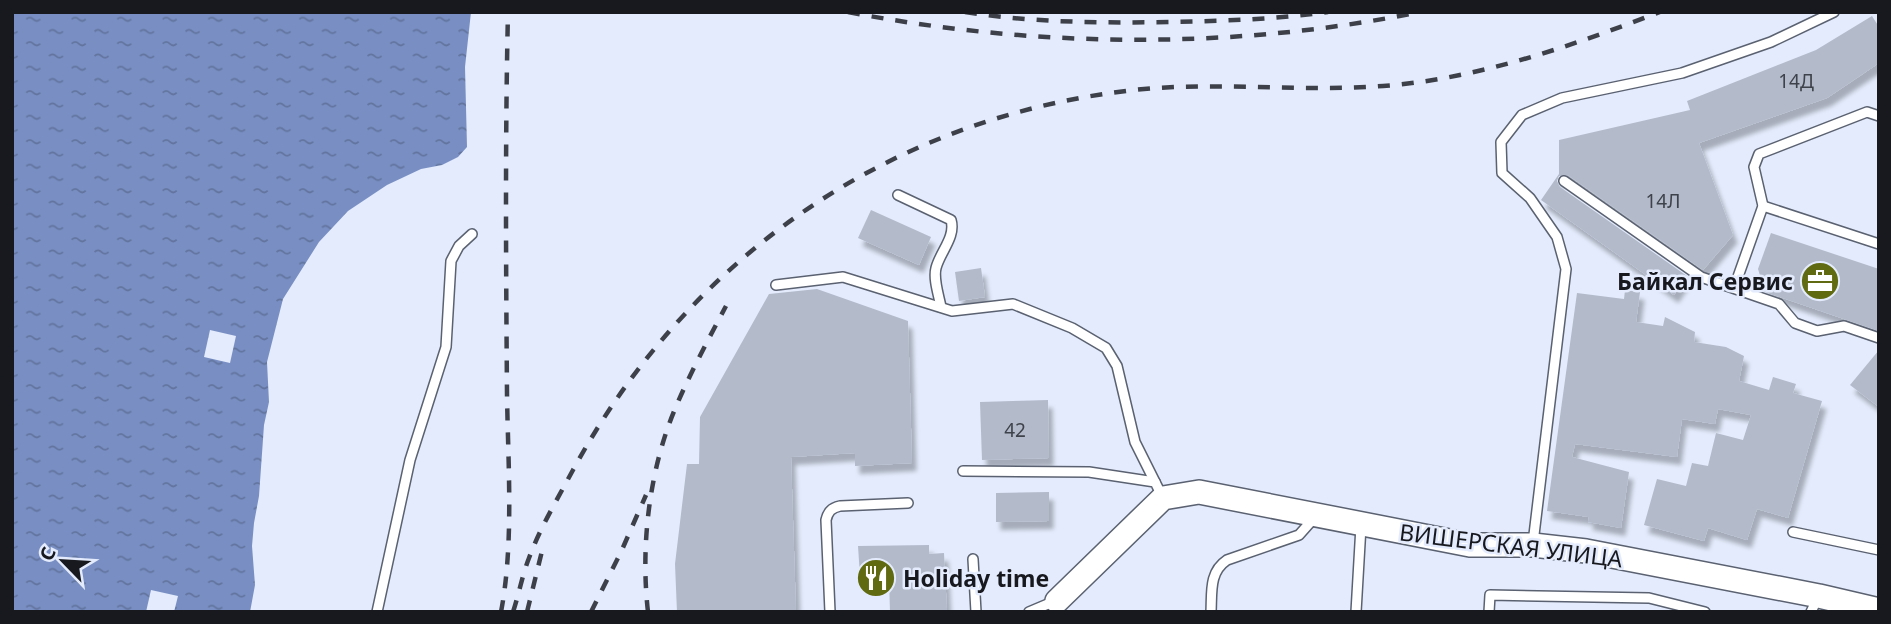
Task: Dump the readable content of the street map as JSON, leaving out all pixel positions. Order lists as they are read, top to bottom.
{
  "streets": {
    "street": ["ВИШЕРСКАЯ УЛИЦА"]
  },
  "places": {
    "office": ["Байкал Сервис"],
    "restaurant": ["Holiday time"]
  },
  "house_numbers": ["14Д", "14Л", "42"],
  "north": "top left"
}
